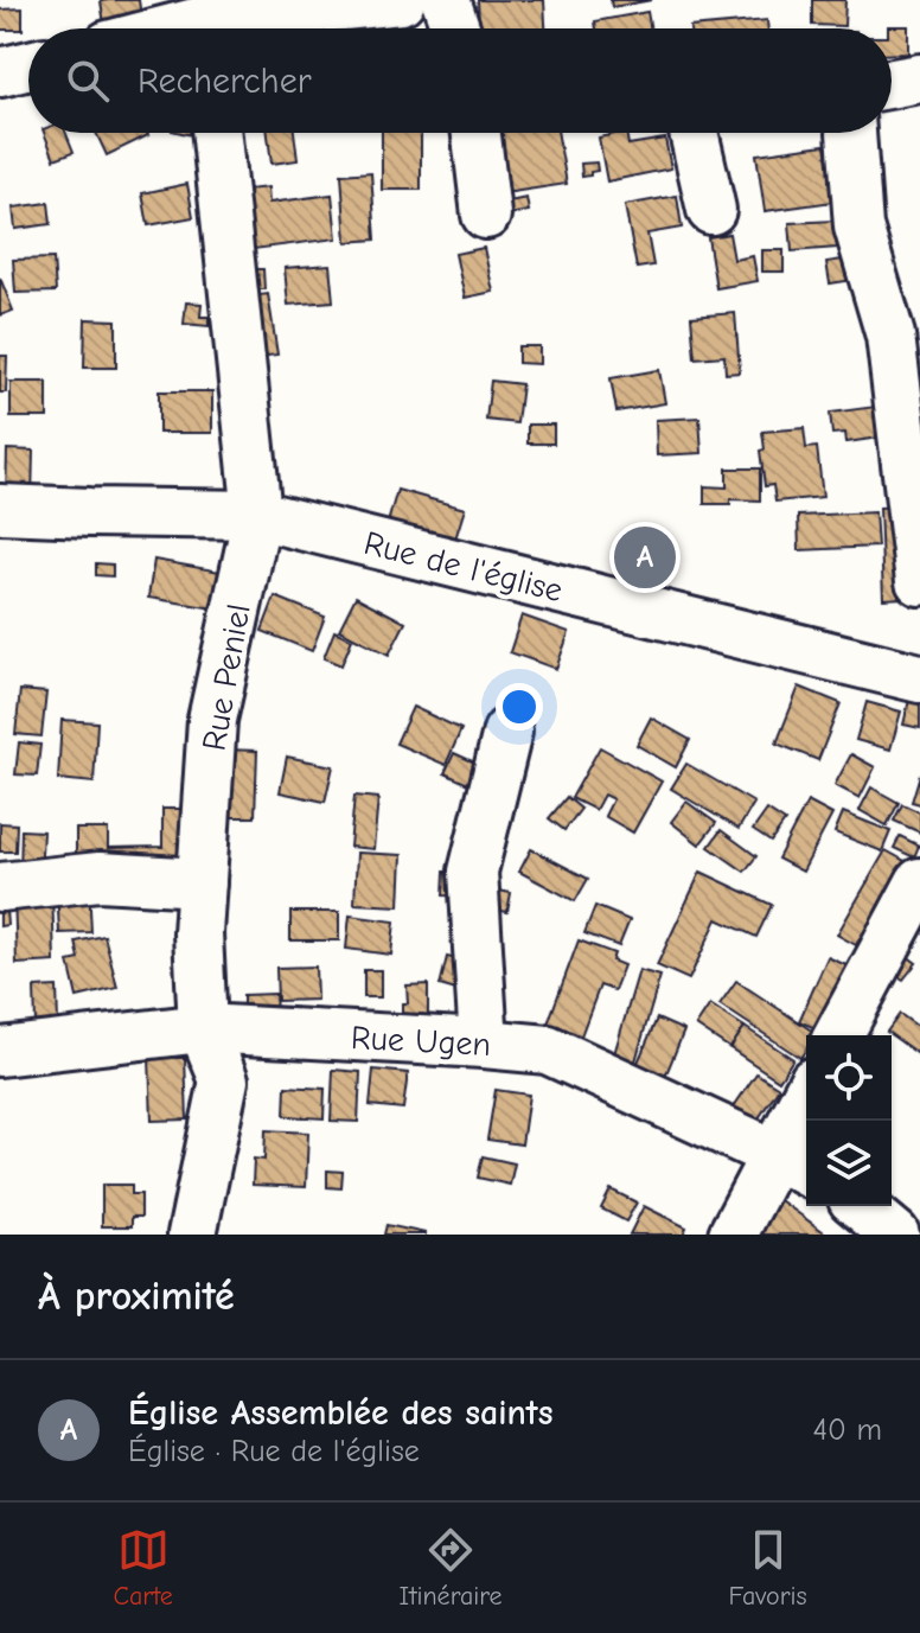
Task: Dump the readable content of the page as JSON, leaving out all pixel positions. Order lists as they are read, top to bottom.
{
  "streets": {
    "street": ["Rue de l'église", "Rue Peniel", "Rue Ugen"]
  },
  "crossings": [
    ["Rue de l'église", "Rue Peniel"],
    ["Rue Peniel", "Rue Ugen"]
  ],
  "page": {
    "search": "Rechercher",
    "pins": "A",
    "heading": "À proximité",
    "list": [
      {
        "mark": "A",
        "name": "Église Assemblée des saints",
        "note": "Église · Rue de l'église",
        "value": "40 m"
      }
    ],
    "nav": ["Carte", "Itinéraire", "Favoris"]
  }
}
